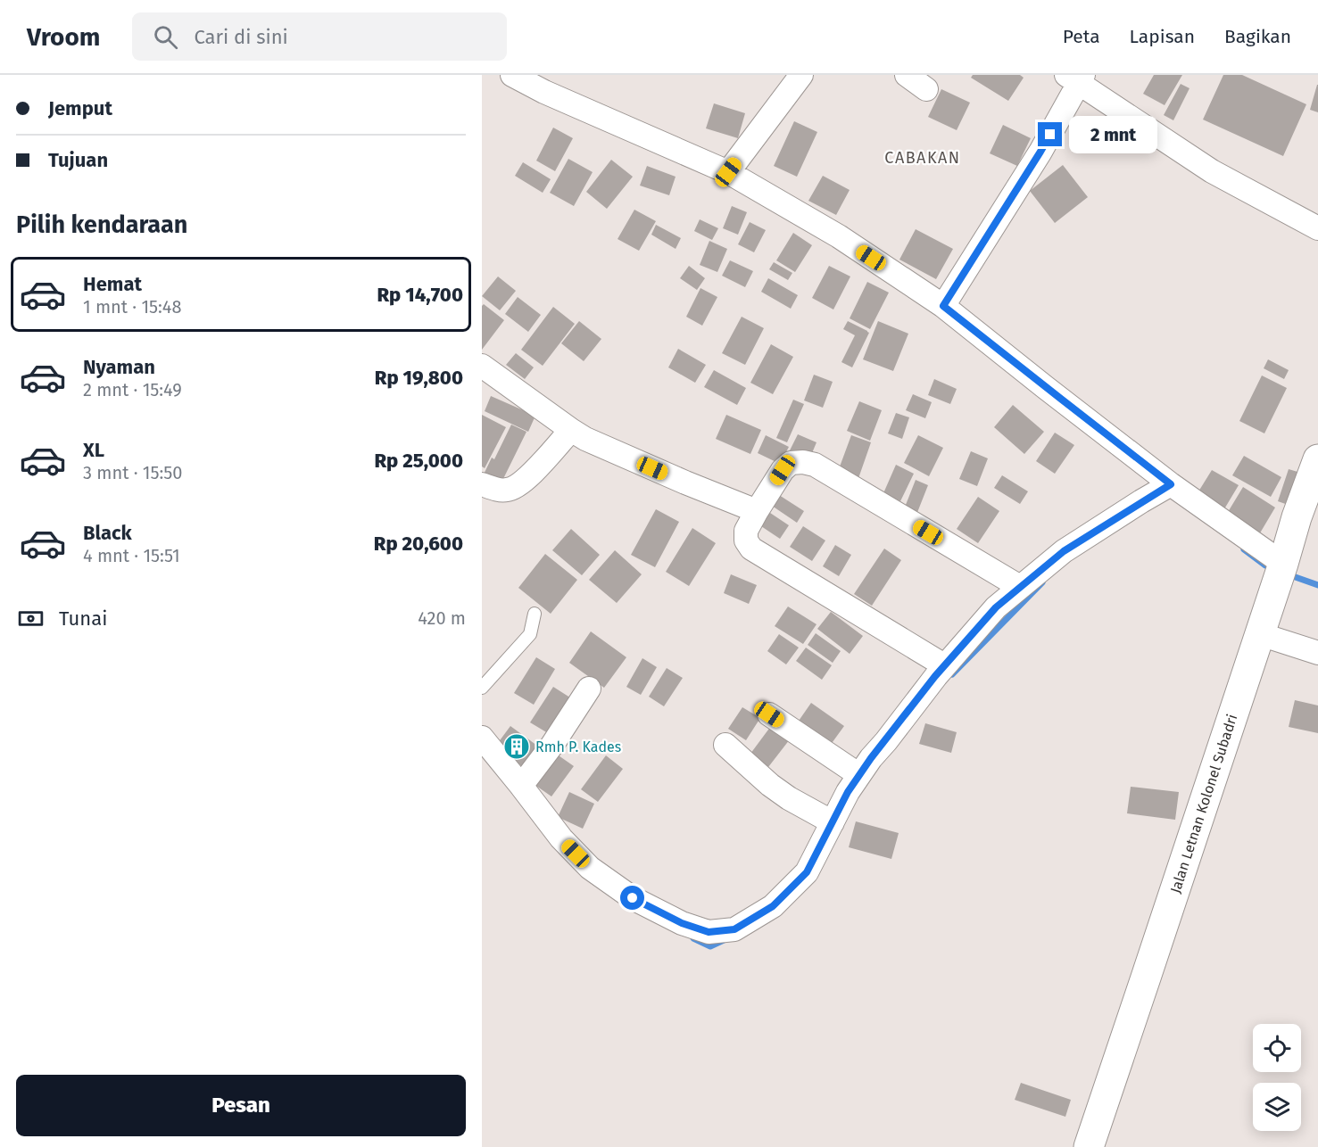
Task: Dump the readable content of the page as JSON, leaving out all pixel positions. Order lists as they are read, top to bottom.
{
  "streets": {
    "main road": ["Jalan Letnan Kolonel Subadri"]
  },
  "districts": ["CABAKAN"],
  "places": {
    "building": ["Rmh P. Kades"]
  },
  "page": {
    "header": "Vroom",
    "search": "Cari di sini",
    "nav": ["Peta", "Lapisan", "Bagikan"],
    "banner": ["Jemput", "Tujuan"],
    "bubble": "2 mnt",
    "heading": "Pilih kendaraan",
    "list": [
      {
        "name": "Hemat",
        "note": "1 mnt · 15:48",
        "value": "Rp 14,700"
      },
      {
        "name": "Nyaman",
        "note": "2 mnt · 15:49",
        "value": "Rp 19,800"
      },
      {
        "name": "XL",
        "note": "3 mnt · 15:50",
        "value": "Rp 25,000"
      },
      {
        "name": "Black",
        "note": "4 mnt · 15:51",
        "value": "Rp 20,600"
      }
    ],
    "pay": ["Tunai", "420 m"],
    "buttons": "Pesan"
  }
}
